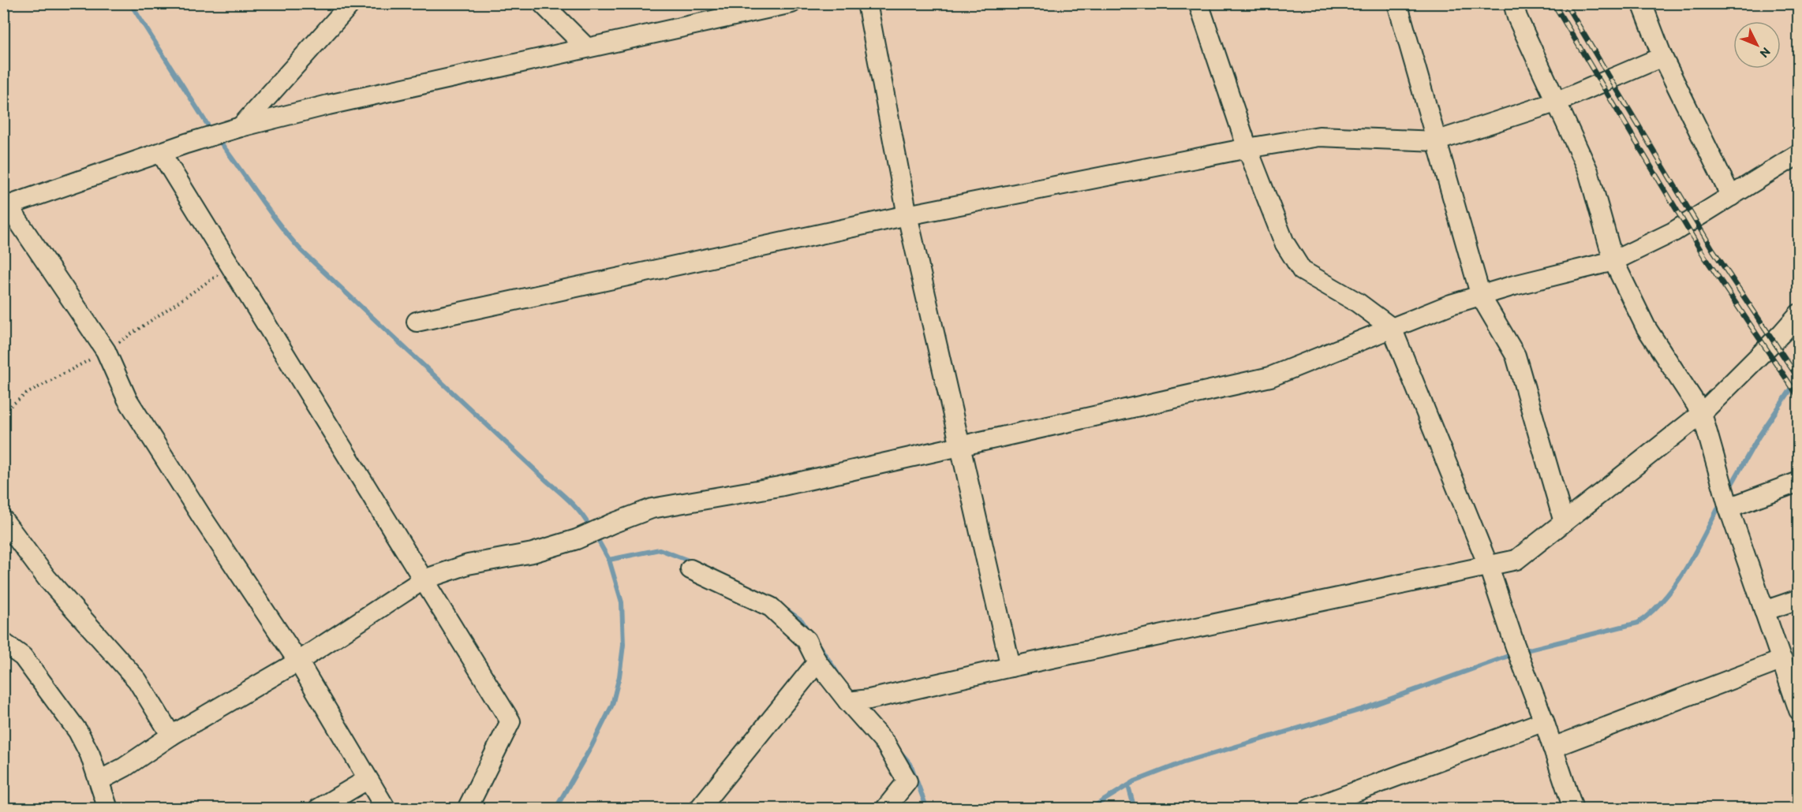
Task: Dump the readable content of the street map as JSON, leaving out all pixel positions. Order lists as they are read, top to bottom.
{
  "north": "bottom right"
}
